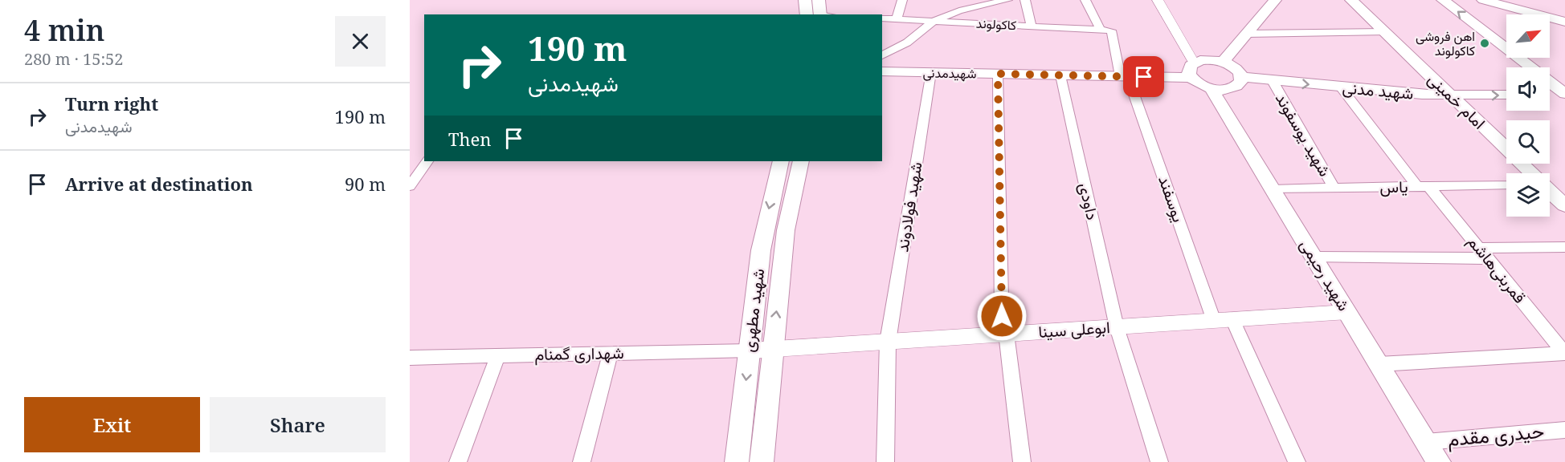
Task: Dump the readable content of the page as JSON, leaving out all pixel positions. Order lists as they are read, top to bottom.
{
  "streets": {
    "main road": [
      "شهیدمدنی",
      "شهید مدنی",
      "امام خمینی",
      "شهید رحیمی",
      "شهید مطهری"
    ],
    "street": [
      "کاکولوند",
      "شهید یوسفوند",
      "یاس",
      "یوسفند",
      "داودی",
      "شهید فولادوند",
      "قمربنی‌هاشم",
      "ابوعلی سینا",
      "شهداری گمنام",
      "حیدری مقدم"
    ]
  },
  "crossings": [
    ["کاکولوند", "یوسفند"],
    ["شهیدمدنی", "یوسفند"],
    ["شهیدمدنی", "داودی"],
    ["شهیدمدنی", "شهید فولادوند"],
    ["شهید مدنی", "امام خمینی"],
    ["شهید مدنی", "شهید یوسفوند"],
    ["شهید مدنی", "قمربنی‌هاشم"],
    ["شهید یوسفوند", "یاس"],
    ["یاس", "قمربنی‌هاشم"],
    ["یاس", "شهید رحیمی"],
    ["یوسفند", "ابوعلی سینا"],
    ["داودی", "ابوعلی سینا"],
    ["شهید فولادوند", "ابوعلی سینا"],
    ["شهید رحیمی", "ابوعلی سینا"],
    ["شهید رحیمی", "حیدری مقدم"],
    ["شهید مطهری", "ابوعلی سینا"],
    ["شهید مطهری", "شهداری گمنام"],
    ["ابوعلی سینا", "شهداری گمنام"]
  ],
  "one_way": ["شهید مدنی"],
  "places": ["اهن فروشی کاکولوند"],
  "north": "top right",
  "page": {
    "heading": ["4 min", "280 m · 15:52"],
    "turn": ["190 m", "شهیدمدنی"],
    "list": [
      {
        "name": "Turn right",
        "note": "شهیدمدنی",
        "value": "190 m"
      },
      {
        "name": "Arrive at destination",
        "value": "90 m"
      }
    ],
    "then": "Then",
    "buttons": ["Exit", "Share"]
  }
}
